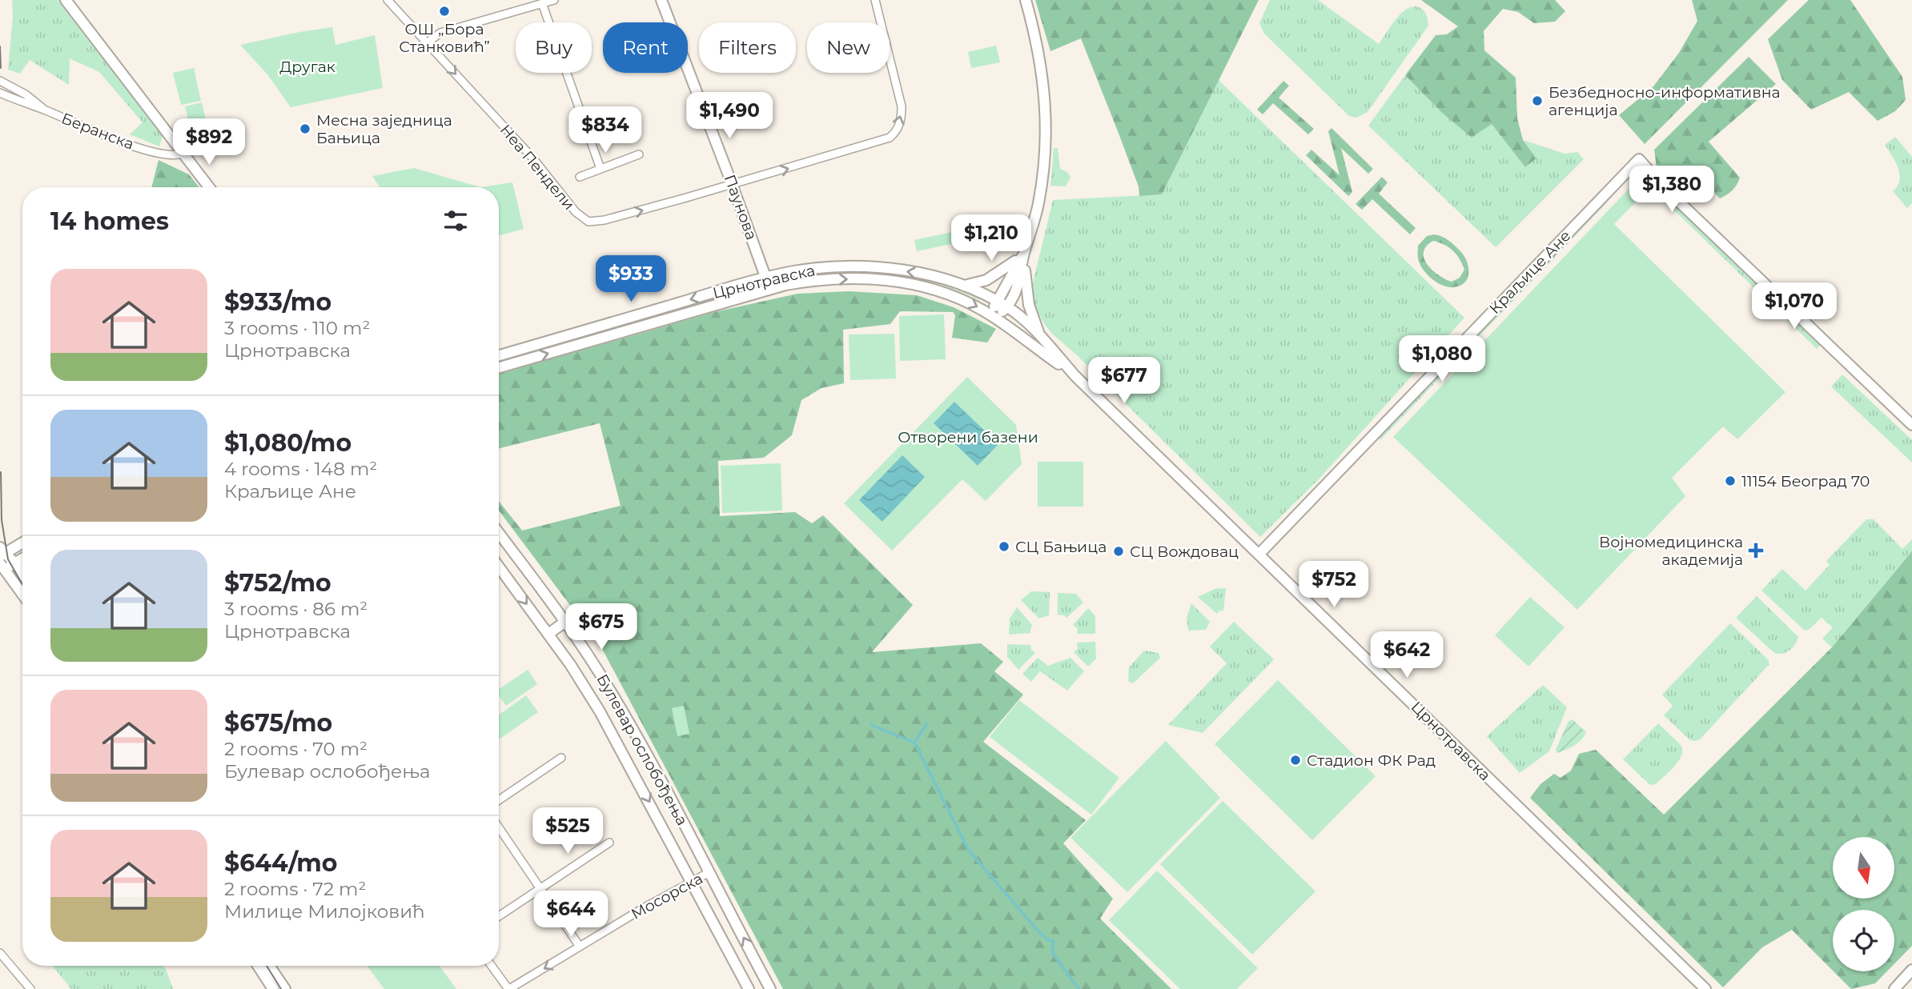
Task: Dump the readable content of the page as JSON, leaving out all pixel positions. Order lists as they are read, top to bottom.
{
  "streets": {
    "main road": [
      "Паунова",
      "Краљице Ане",
      "Црнотравска",
      "Булевар ослобођења"
    ],
    "street": ["Беранска", "Неа Пендели", "Мосорска"]
  },
  "crossings": [
    ["Неа Пендели", "Паунова"],
    ["Паунова", "Црнотравска"],
    ["Краљице Ане", "Црнотравска"],
    ["Булевар ослобођења", "Мосорска"]
  ],
  "one_way": ["Мосорска"],
  "parks": ["Другак", "Отворени базени"],
  "places": {
    "other": [
      "ОШ „Бора Станковић”",
      "Безбедносно-информативна агенција",
      "Месна заједница Бањица",
      "11154 Београд 70",
      "СЦ Бањица",
      "СЦ Вождовац",
      "Стадион ФК Рад"
    ],
    "health": ["Војномедицинска академија"]
  },
  "north": "bottom",
  "page": {
    "chip": [
      "Buy",
      "Rent",
      "Filters",
      "New"
    ],
    "price": [
      "$1,490",
      "$834",
      "$892",
      "$1,380",
      "$1,210",
      "$933",
      "$1,070",
      "$1,080",
      "$677",
      "$752",
      "$675",
      "$642",
      "$525",
      "$644"
    ],
    "heading": "14 homes",
    "list": [
      {
        "name": "$933/mo",
        "note": "3 rooms · 110 m² · Црнотравска"
      },
      {
        "name": "$1,080/mo",
        "note": "4 rooms · 148 m² · Краљице Ане"
      },
      {
        "name": "$752/mo",
        "note": "3 rooms · 86 m² · Црнотравска"
      },
      {
        "name": "$675/mo",
        "note": "2 rooms · 70 m² · Булевар ослобођења"
      },
      {
        "name": "$644/mo",
        "note": "2 rooms · 72 m² · Милице Милојковић"
      }
    ]
  }
}
